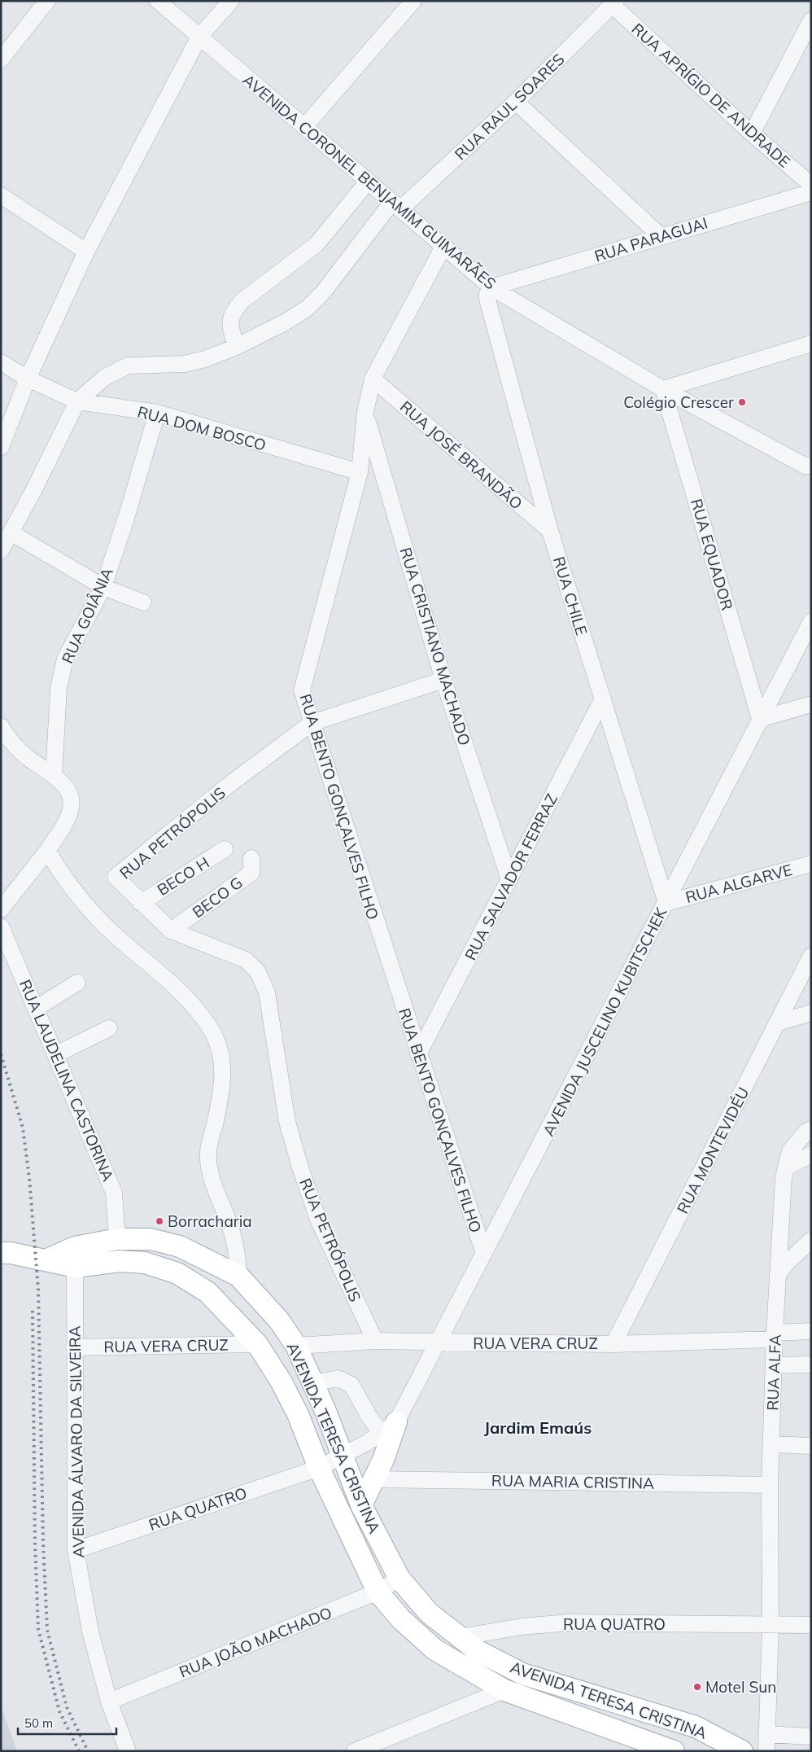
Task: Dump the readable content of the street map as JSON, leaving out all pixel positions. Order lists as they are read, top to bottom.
{
  "streets": {
    "main road": ["AVENIDA TERESA CRISTINA"],
    "street": [
      "RUA APRÍGIO DE ANDRADE",
      "RUA RAUL SOARES",
      "AVENIDA CORONEL BENJAMIM GUIMARÃES",
      "RUA PARAGUAI",
      "RUA DOM BOSCO",
      "RUA JOSÉ BRANDÃO",
      "RUA EQUADOR",
      "RUA CHILE",
      "RUA GOIÂNIA",
      "RUA CRISTIANO MACHADO",
      "RUA BENTO GONÇALVES FILHO",
      "RUA PETRÓPOLIS",
      "BECO H",
      "RUA SALVADOR FERRAZ",
      "RUA ALGARVE",
      "BECO G",
      "AVENIDA JUSCELINO KUBITSCHEK",
      "RUA LAUDELINA CASTORINA",
      "RUA MONTEVIDÉU",
      "RUA VERA CRUZ",
      "RUA ALFA",
      "AVENIDA ÁLVARO DA SILVEIRA",
      "RUA MARIA CRISTINA",
      "RUA QUATRO",
      "RUA JOÃO MACHADO"
    ]
  },
  "crossings": [
    ["RUA APRÍGIO DE ANDRADE", "RUA RAUL SOARES"],
    ["RUA RAUL SOARES", "AVENIDA CORONEL BENJAMIM GUIMARÃES"],
    ["RUA RAUL SOARES", "RUA DOM BOSCO"],
    ["AVENIDA CORONEL BENJAMIM GUIMARÃES", "RUA PARAGUAI"],
    ["AVENIDA CORONEL BENJAMIM GUIMARÃES", "RUA EQUADOR"],
    ["AVENIDA CORONEL BENJAMIM GUIMARÃES", "RUA CHILE"],
    ["AVENIDA CORONEL BENJAMIM GUIMARÃES", "RUA BENTO GONÇALVES FILHO"],
    ["RUA PARAGUAI", "RUA CHILE"],
    ["RUA DOM BOSCO", "RUA GOIÂNIA"],
    ["RUA DOM BOSCO", "RUA BENTO GONÇALVES FILHO"],
    ["RUA JOSÉ BRANDÃO", "RUA CHILE"],
    ["RUA JOSÉ BRANDÃO", "RUA BENTO GONÇALVES FILHO"],
    ["RUA EQUADOR", "AVENIDA JUSCELINO KUBITSCHEK"],
    ["RUA CHILE", "RUA SALVADOR FERRAZ"],
    ["RUA CHILE", "RUA ALGARVE"],
    ["RUA CHILE", "AVENIDA JUSCELINO KUBITSCHEK"],
    ["RUA CRISTIANO MACHADO", "RUA BENTO GONÇALVES FILHO"],
    ["RUA CRISTIANO MACHADO", "RUA PETRÓPOLIS"],
    ["RUA CRISTIANO MACHADO", "RUA SALVADOR FERRAZ"],
    ["RUA BENTO GONÇALVES FILHO", "RUA PETRÓPOLIS"],
    ["RUA BENTO GONÇALVES FILHO", "RUA SALVADOR FERRAZ"],
    ["RUA BENTO GONÇALVES FILHO", "AVENIDA JUSCELINO KUBITSCHEK"],
    ["RUA PETRÓPOLIS", "BECO H"],
    ["RUA PETRÓPOLIS", "BECO G"],
    ["RUA PETRÓPOLIS", "RUA VERA CRUZ"],
    ["RUA ALGARVE", "AVENIDA JUSCELINO KUBITSCHEK"],
    ["AVENIDA JUSCELINO KUBITSCHEK", "RUA VERA CRUZ"],
    ["AVENIDA JUSCELINO KUBITSCHEK", "RUA QUATRO"],
    ["RUA LAUDELINA CASTORINA", "AVENIDA TERESA CRISTINA"],
    ["RUA MONTEVIDÉU", "RUA VERA CRUZ"],
    ["RUA VERA CRUZ", "RUA ALFA"],
    ["RUA VERA CRUZ", "AVENIDA TERESA CRISTINA"],
    ["RUA VERA CRUZ", "AVENIDA ÁLVARO DA SILVEIRA"],
    ["RUA ALFA", "RUA MARIA CRISTINA"],
    ["RUA ALFA", "RUA QUATRO"],
    ["AVENIDA TERESA CRISTINA", "AVENIDA ÁLVARO DA SILVEIRA"],
    ["AVENIDA TERESA CRISTINA", "RUA QUATRO"],
    ["AVENIDA TERESA CRISTINA", "RUA JOÃO MACHADO"],
    ["AVENIDA ÁLVARO DA SILVEIRA", "RUA QUATRO"],
    ["AVENIDA ÁLVARO DA SILVEIRA", "RUA JOÃO MACHADO"]
  ],
  "districts": ["Jardim Emaús"],
  "places": ["Colégio Crescer", "Borracharia", "Motel Sun"],
  "scale_bar": "50 m"
}
